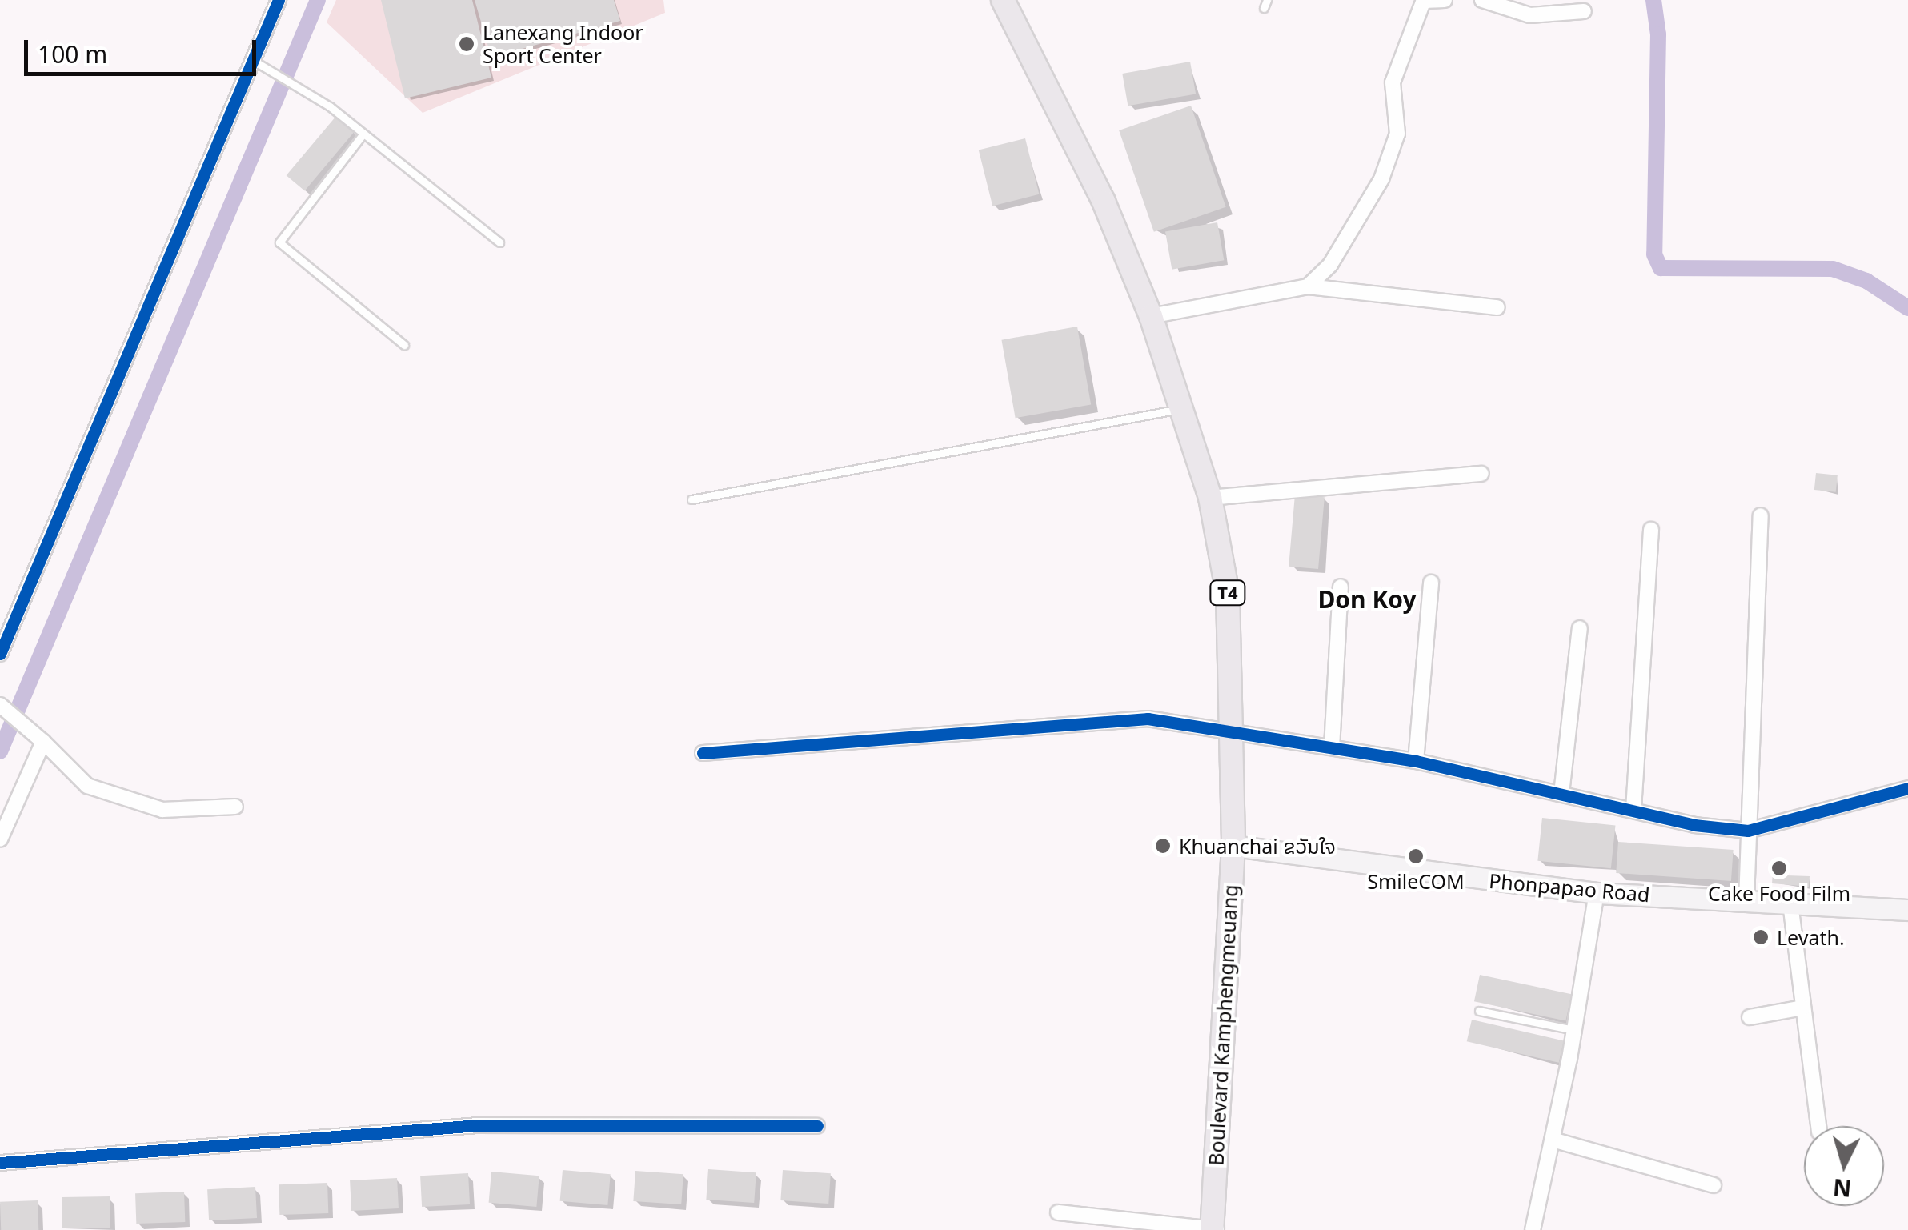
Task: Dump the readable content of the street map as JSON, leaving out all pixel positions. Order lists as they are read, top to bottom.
{
  "streets": {
    "main road": ["T4", "Boulevard Kamphengmeuang"],
    "street": ["Phonpapao Road"]
  },
  "crossings": [
    ["Phonpapao Road", "Boulevard Kamphengmeuang"]
  ],
  "districts": ["Don Koy"],
  "places": [
    "Lanexang Indoor Sport Center",
    "Khuanchai ຂວັນໃຈ",
    "SmileCOM",
    "Cake Food Film",
    "Levath."
  ],
  "scale_bar": "100 m",
  "north": "bottom"
}
